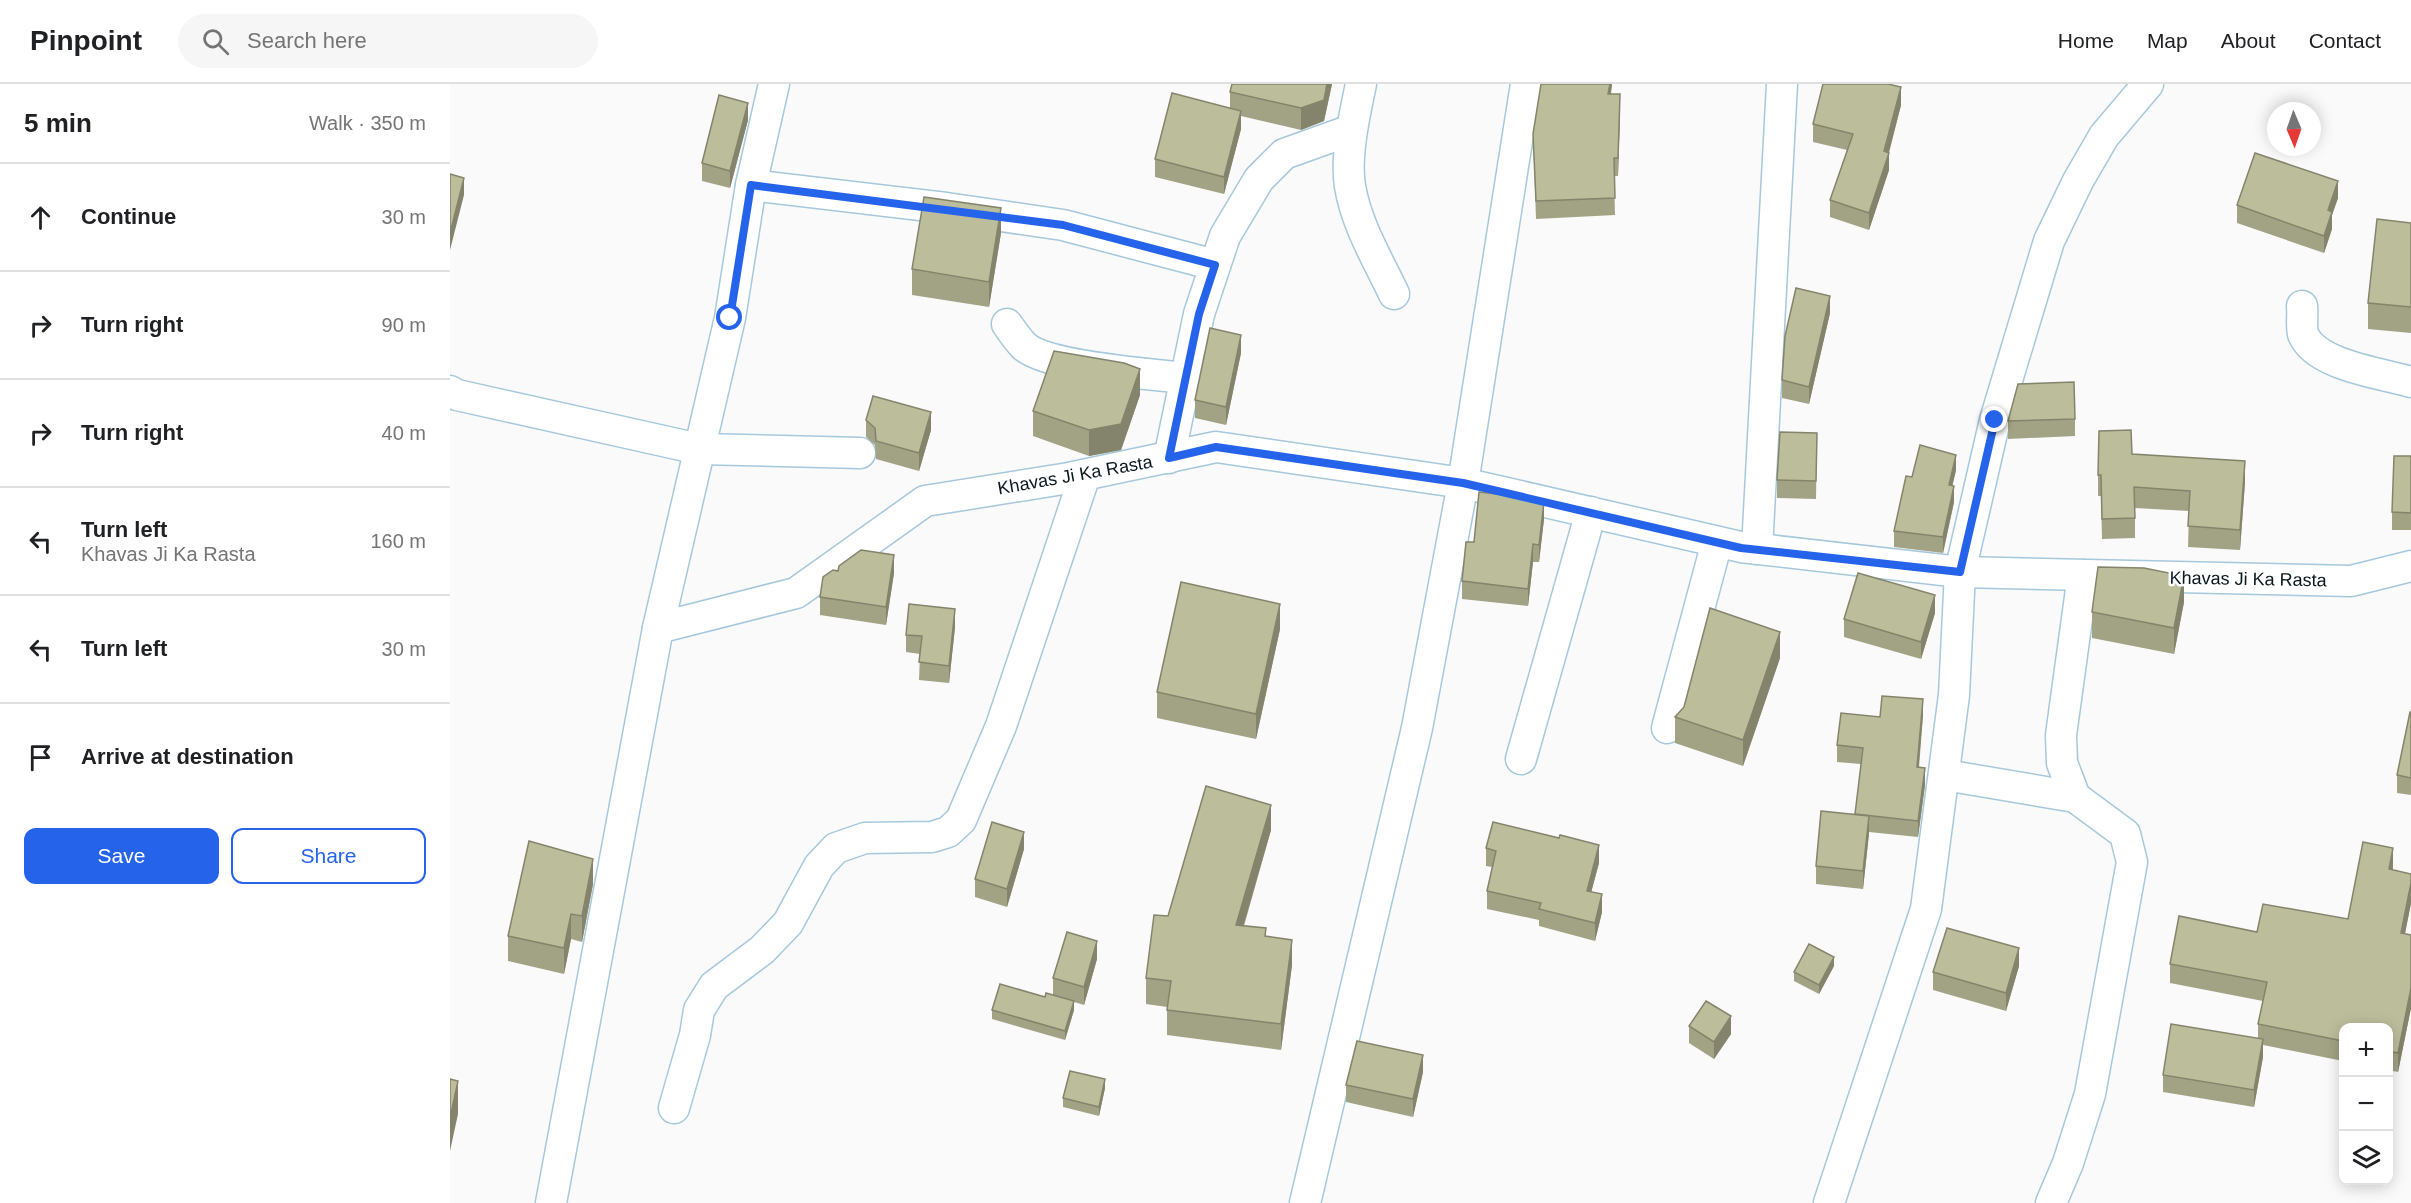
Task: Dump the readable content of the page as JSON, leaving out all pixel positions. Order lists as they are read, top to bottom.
{
  "streets": {
    "street": ["Khavas Ji Ka Rasta"]
  },
  "north": "bottom",
  "page": {
    "header": "Pinpoint",
    "search": "Search here",
    "nav": [
      "Home",
      "Map",
      "About",
      "Contact"
    ],
    "heading": ["5 min", "Walk · 350 m"],
    "list": [
      ["Continue", "30 m"],
      ["Turn right", "90 m"],
      ["Turn right", "40 m"],
      ["Turn left", "Khavas Ji Ka Rasta", "160 m"],
      ["Turn left", "30 m"],
      "Arrive at destination"
    ],
    "buttons": ["Save", "Share"],
    "map_buttons": ["+", "−"]
  }
}
